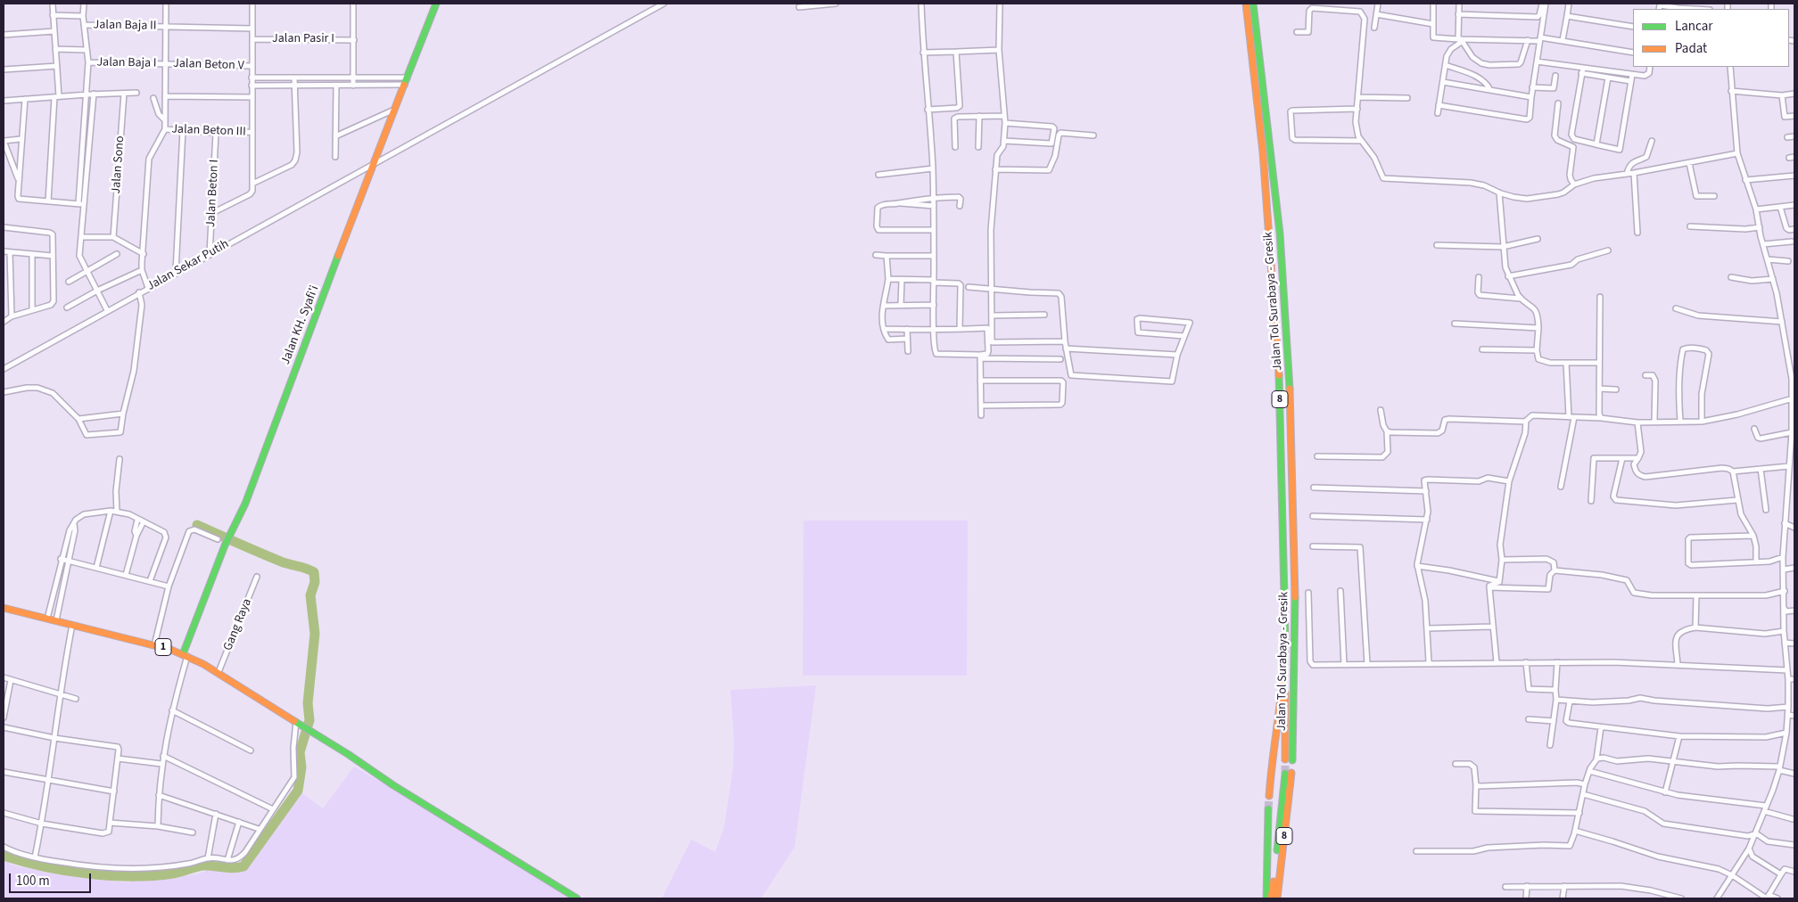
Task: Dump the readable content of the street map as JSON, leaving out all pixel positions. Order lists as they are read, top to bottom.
{
  "streets": {
    "main road": [
      "Jalan Tol Surabaya - Gresik",
      "Jalan KH. Syafi'i",
      "8",
      "1"
    ],
    "street": [
      "Jalan Baja II",
      "Jalan Pasir I",
      "Jalan Baja I",
      "Jalan Beton V",
      "Jalan Beton III",
      "Jalan Sono",
      "Jalan Beton I",
      "Jalan Sekar Putih",
      "Gang Raya"
    ]
  },
  "crossings": [
    ["Jalan Baja I", "Jalan Beton V"],
    ["Jalan Beton III", "Jalan Beton I"],
    ["Jalan Beton I", "Jalan Sekar Putih"],
    ["Jalan Sekar Putih", "Jalan KH. Syafi'i"],
    ["Jalan KH. Syafi'i", "1"],
    ["Gang Raya", "1"]
  ],
  "legend": ["Lancar", "Padat"],
  "scale_bar": "100 m"
}
